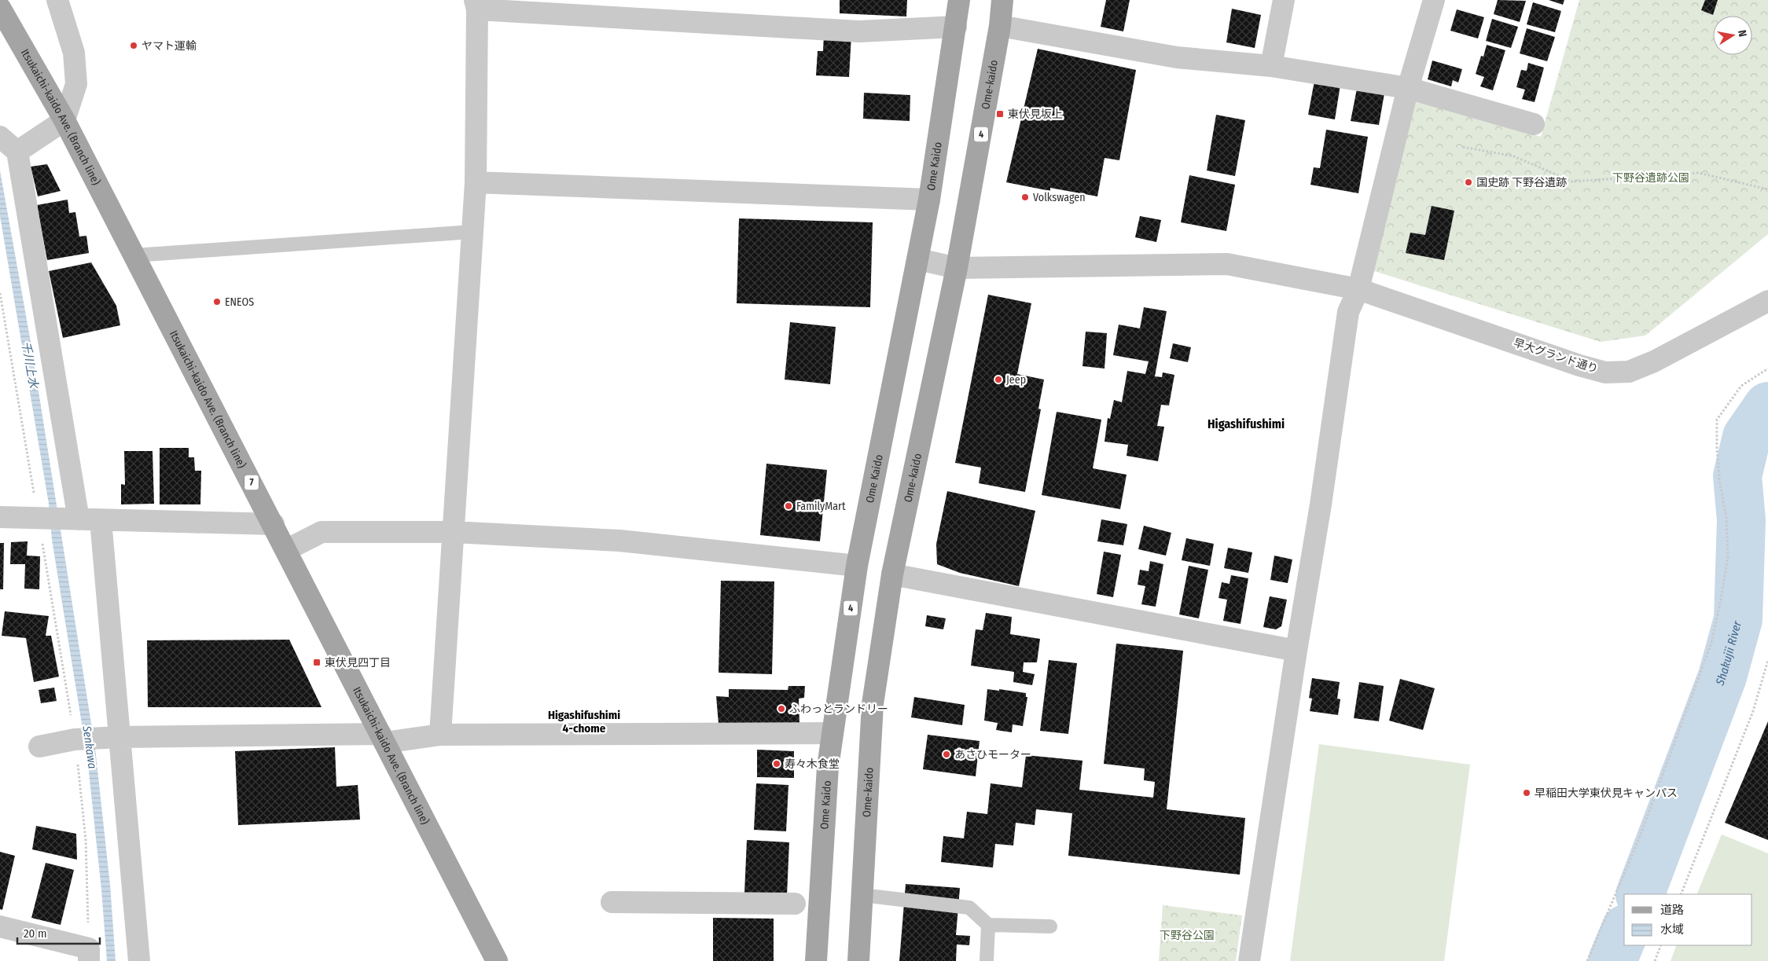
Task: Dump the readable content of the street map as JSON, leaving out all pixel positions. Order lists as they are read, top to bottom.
{
  "streets": {
    "main road": [
      "Ome-kaido",
      "Itsukaichi-kaido Ave. (Branch line)",
      "4",
      "Ome Kaido",
      "7"
    ],
    "street": ["早大グランド通り"]
  },
  "crossings": [
    ["Ome-kaido", "早大グランド通り"],
    ["Ome Kaido", "早大グランド通り"]
  ],
  "districts": ["Higashifushimi", "Higashifushimi 4-chome"],
  "water": ["千川上水", "Shakujii River", "Senkawa"],
  "parks": ["下野谷遺跡公園", "下野谷公園"],
  "places": {
    "other": [
      "ヤマト運輸",
      "国史跡 下野谷遺跡",
      "Volkswagen",
      "ENEOS",
      "Jeep",
      "FamilyMart",
      "ふわっとランドリー",
      "あさひモーター",
      "寿々木食堂",
      "早稲田大学東伏見キャンパス"
    ],
    "transit": ["東伏見坂上", "東伏見四丁目"]
  },
  "legend": ["道路", "水域"],
  "scale_bar": "20 m",
  "north": "right"
}
